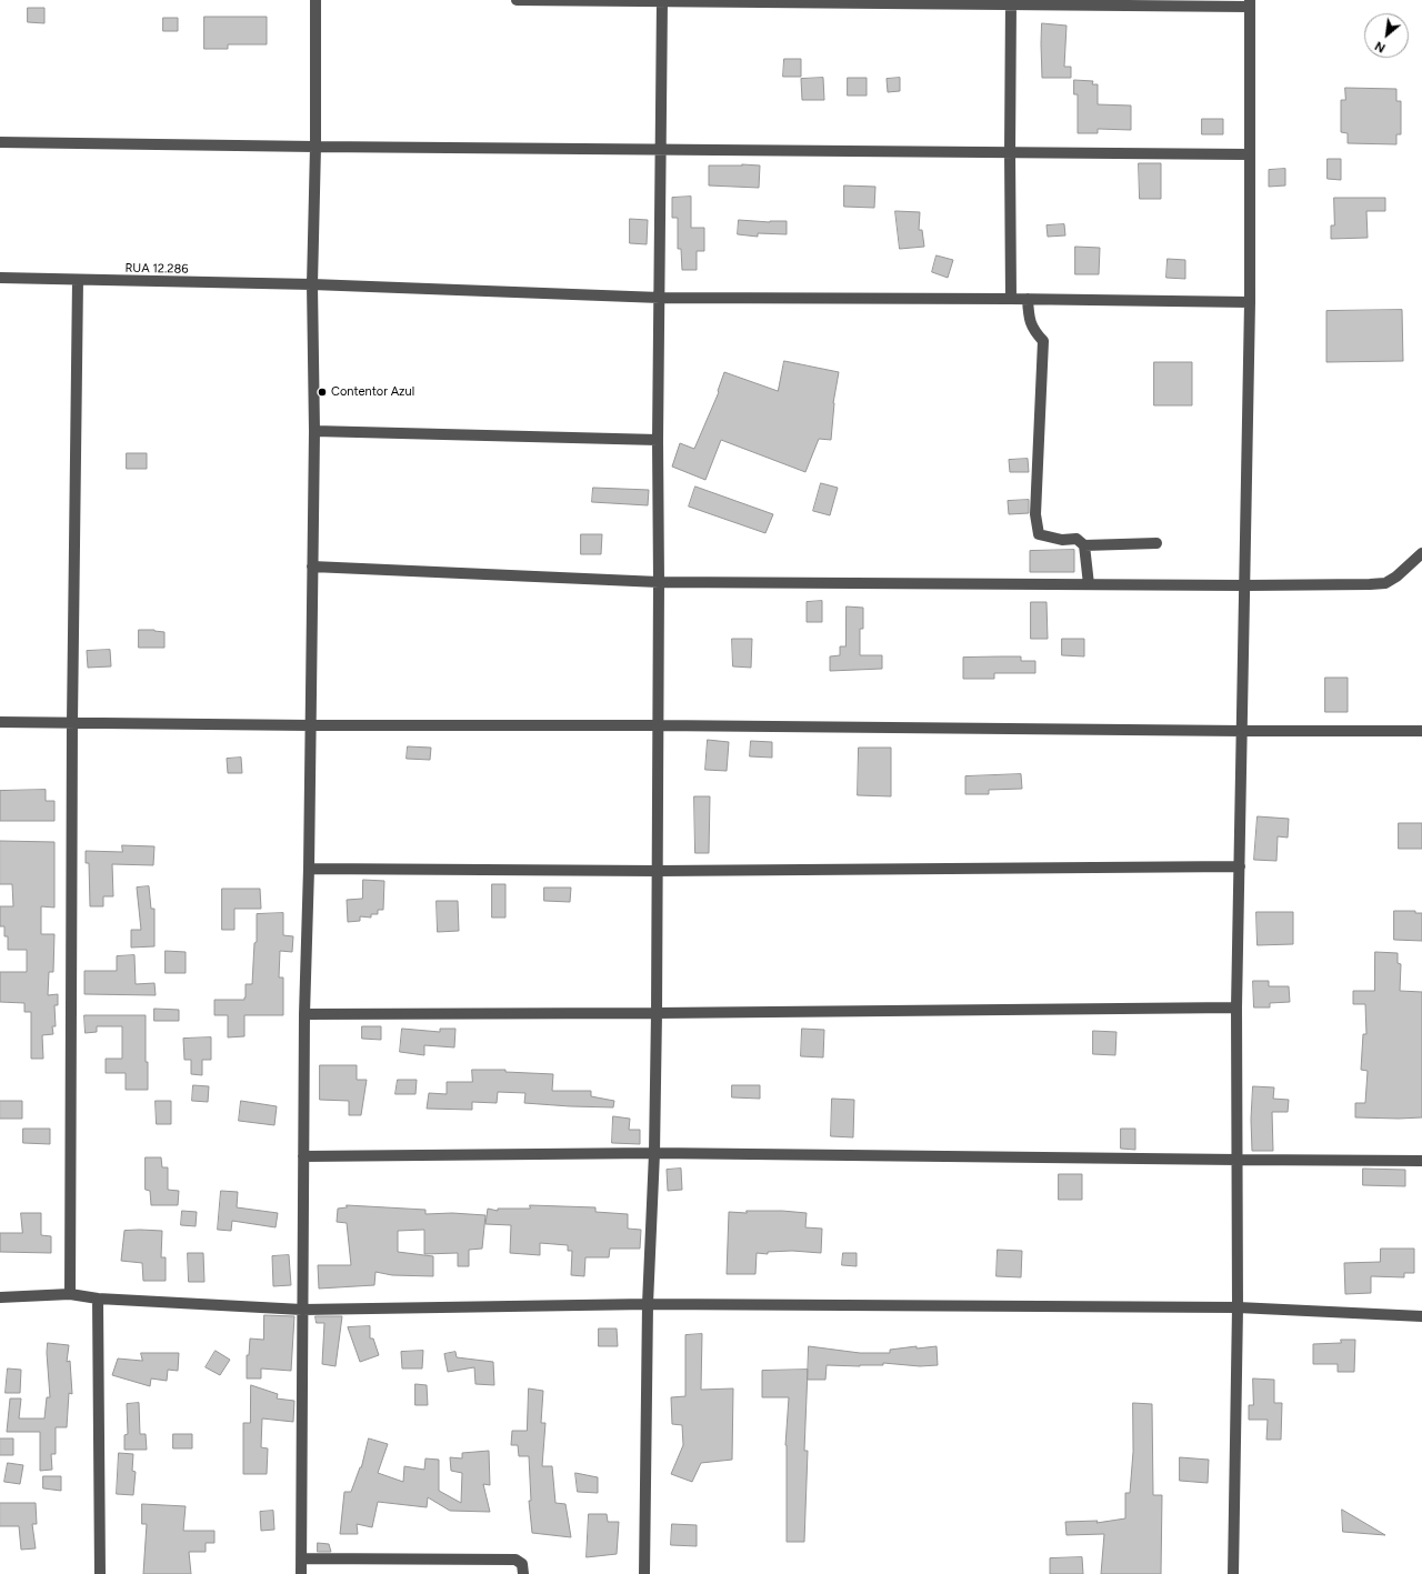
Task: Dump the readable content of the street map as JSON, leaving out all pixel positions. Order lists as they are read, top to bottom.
{
  "streets": {
    "street": ["RUA 12.286"]
  },
  "places": ["Contentor Azul"],
  "north": "bottom left"
}
